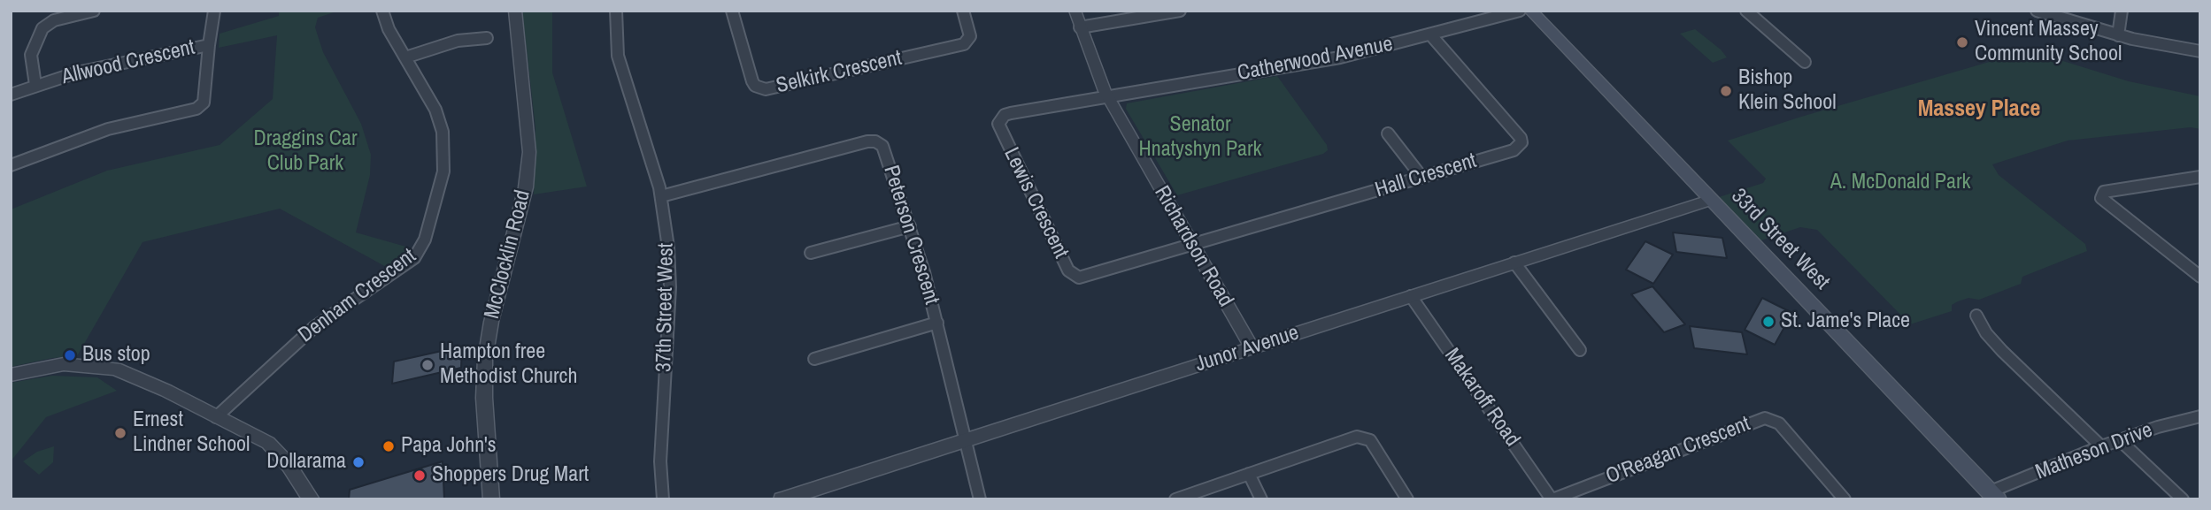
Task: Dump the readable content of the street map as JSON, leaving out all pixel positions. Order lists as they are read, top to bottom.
{
  "streets": {
    "main road": ["33rd Street West"],
    "street": [
      "Catherwood Avenue",
      "Allwood Crescent",
      "Selkirk Crescent",
      "Hall Crescent",
      "Lewis Crescent",
      "Peterson Crescent",
      "Richardson Road",
      "McClocklin Road",
      "Denham Crescent",
      "37th Street West",
      "Junor Avenue",
      "Makaroff Road",
      "O'Reagan Crescent",
      "Matheson Drive"
    ]
  },
  "crossings": [
    ["Catherwood Avenue", "Hall Crescent"],
    ["Catherwood Avenue", "Lewis Crescent"],
    ["Catherwood Avenue", "Richardson Road"],
    ["Hall Crescent", "Lewis Crescent"],
    ["Hall Crescent", "Richardson Road"],
    ["Lewis Crescent", "Richardson Road"],
    ["Peterson Crescent", "37th Street West"],
    ["Peterson Crescent", "Junor Avenue"],
    ["33rd Street West", "Junor Avenue"],
    ["33rd Street West", "Matheson Drive"],
    ["Richardson Road", "Junor Avenue"],
    ["Junor Avenue", "Makaroff Road"],
    ["Makaroff Road", "O'Reagan Crescent"]
  ],
  "districts": ["Massey Place"],
  "parks": ["Senator Hnatyshyn Park", "Draggins Car Club Park", "A. McDonald Park"],
  "places": [
    "Vincent Massey Community School",
    "Bishop Klein School",
    "St. Jame's Place",
    "Bus stop",
    "Hampton free Methodist Church",
    "Ernest Lindner School",
    "Papa John's",
    "Dollarama",
    "Shoppers Drug Mart"
  ]
}
